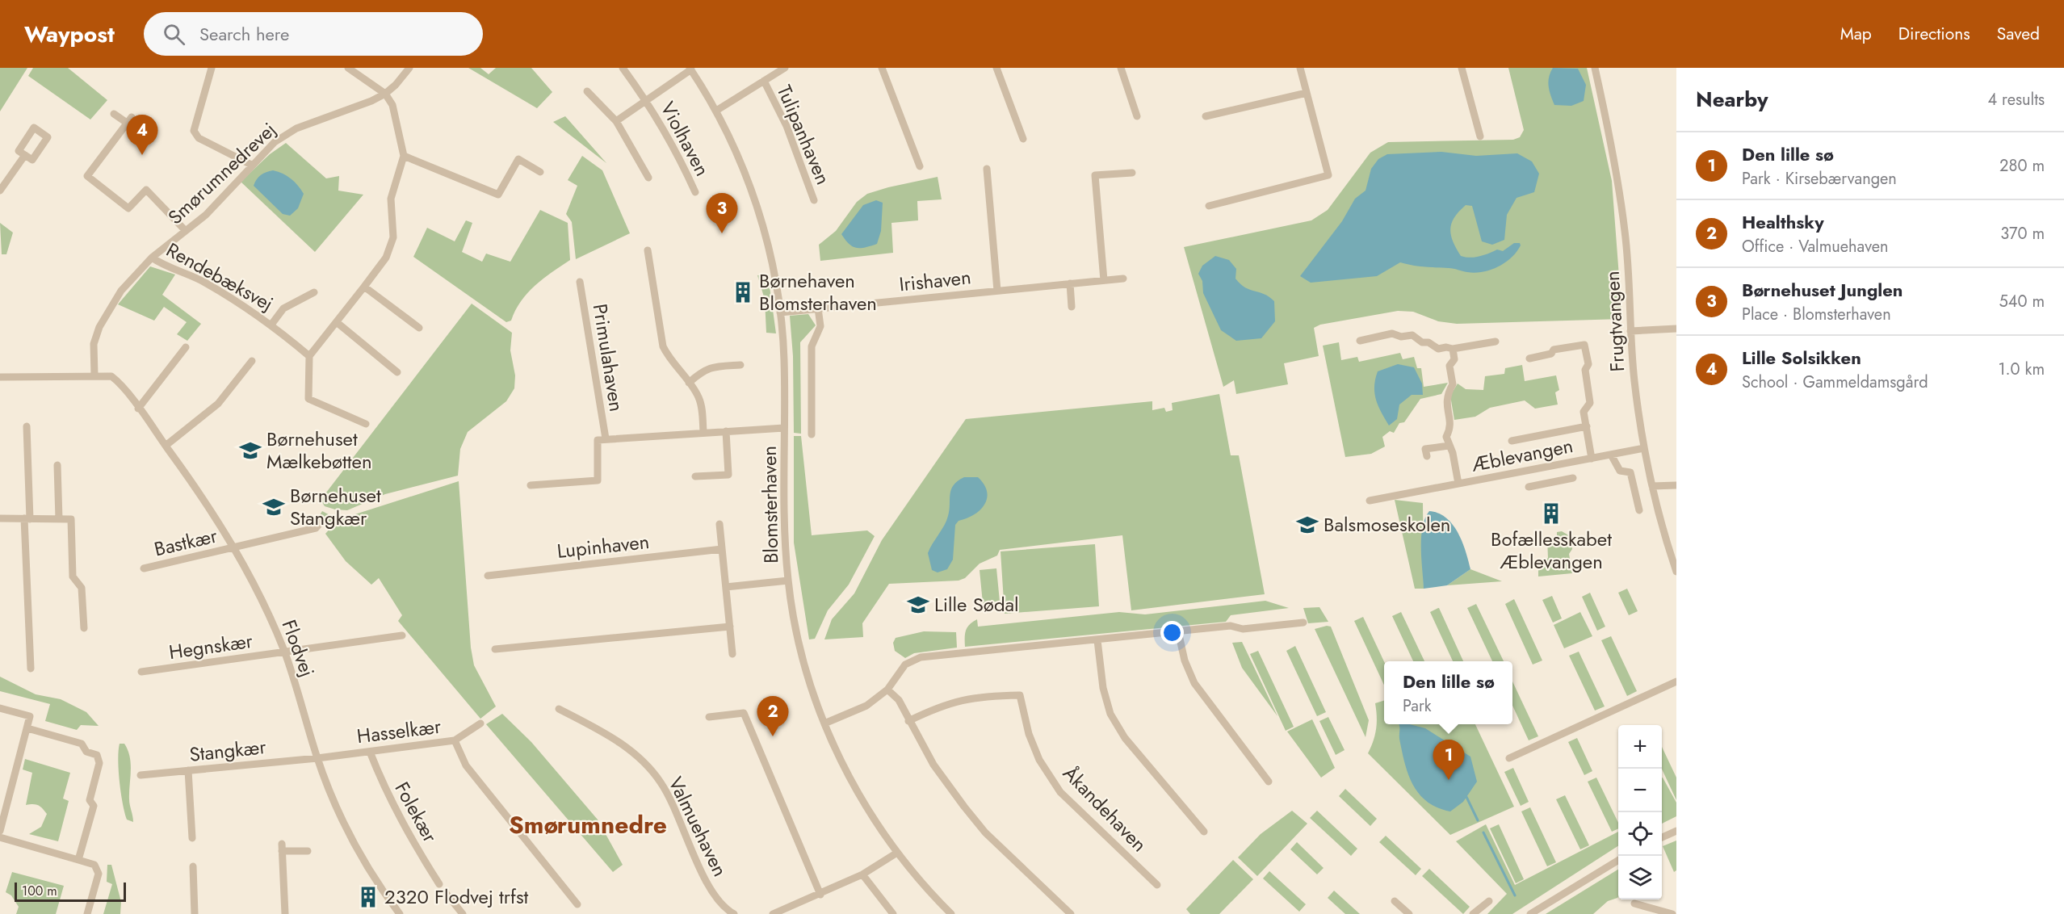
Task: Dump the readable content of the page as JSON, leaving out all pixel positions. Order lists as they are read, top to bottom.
{
  "streets": {
    "street": [
      "Tulipanhaven",
      "Violhaven",
      "Smørumnedrevej",
      "Rendebæksvej",
      "Irishaven",
      "Frugtvangen",
      "Primulahaven",
      "Æblevangen",
      "Blomsterhaven",
      "Bastkær",
      "Lupinhaven",
      "Hegnskær",
      "Flodvej",
      "Hasselkær",
      "Stangkær",
      "Åkandehaven",
      "Folekær",
      "Valmuehaven"
    ]
  },
  "crossings": [
    ["Tulipanhaven", "Blomsterhaven"],
    ["Violhaven", "Blomsterhaven"],
    ["Smørumnedrevej", "Rendebæksvej"],
    ["Smørumnedrevej", "Flodvej"],
    ["Irishaven", "Blomsterhaven"],
    ["Frugtvangen", "Æblevangen"],
    ["Primulahaven", "Blomsterhaven"],
    ["Bastkær", "Flodvej"],
    ["Hegnskær", "Flodvej"],
    ["Flodvej", "Hasselkær"],
    ["Flodvej", "Stangkær"],
    ["Hasselkær", "Stangkær"],
    ["Hasselkær", "Folekær"]
  ],
  "districts": ["Smørumnedre"],
  "places": {
    "building": ["Børnehaven Blomsterhaven", "Bofællesskabet Æblevangen", "2320 Flodvej trfst"],
    "school or university": [
      "Børnehuset Mælkebøtten",
      "Børnehuset Stangkær",
      "Balsmoseskolen",
      "Lille Sødal"
    ]
  },
  "scale_bar": "100 m",
  "page": {
    "header": "Waypost",
    "search": "Search here",
    "nav": ["Map", "Directions", "Saved"],
    "heading": ["Nearby", "4 results"],
    "pins": [
      "4",
      "3",
      "2",
      "1"
    ],
    "list": [
      {
        "mark": "1",
        "name": "Den lille sø",
        "note": "Park · Kirsebærvangen",
        "value": "280 m"
      },
      {
        "mark": "2",
        "name": "Healthsky",
        "note": "Office · Valmuehaven",
        "value": "370 m"
      },
      {
        "mark": "3",
        "name": "Børnehuset Junglen",
        "note": "Place · Blomsterhaven",
        "value": "540 m"
      },
      {
        "mark": "4",
        "name": "Lille Solsikken",
        "note": "School · Gammeldamsgård",
        "value": "1.0 km"
      }
    ],
    "popup": ["Den lille sø", "Park"],
    "map_buttons": ["+", "−"],
    "scale": "100 m"
  }
}
